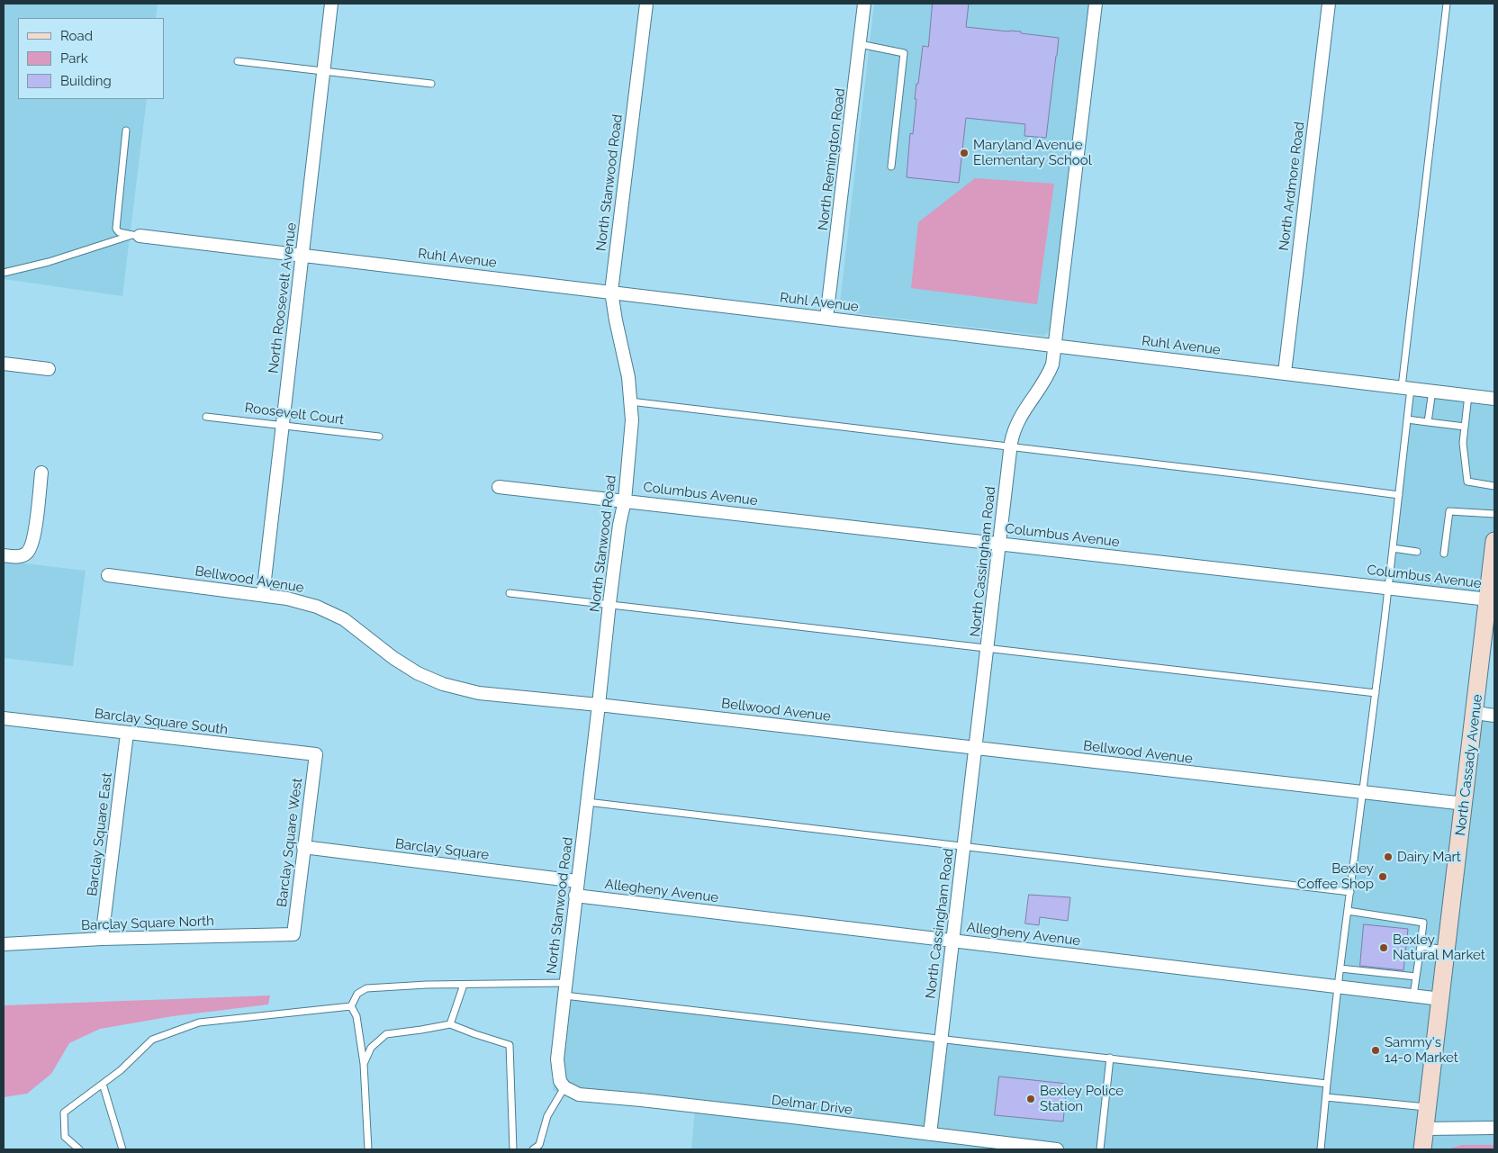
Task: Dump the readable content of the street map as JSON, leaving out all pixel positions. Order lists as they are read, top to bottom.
{
  "streets": {
    "street": [
      "North Remington Road",
      "North Stanwood Road",
      "North Ardmore Road",
      "Ruhl Avenue",
      "North Roosevelt Avenue",
      "Columbus Avenue",
      "North Cassingham Road",
      "Bellwood Avenue",
      "Barclay Square South",
      "North Cassady Avenue",
      "Barclay Square East",
      "Barclay Square West",
      "Barclay Square",
      "Allegheny Avenue",
      "Barclay Square North",
      "Delmar Drive"
    ],
    "lane": ["Roosevelt Court"]
  },
  "crossings": [
    ["North Remington Road", "Ruhl Avenue"],
    ["North Stanwood Road", "Ruhl Avenue"],
    ["North Stanwood Road", "Columbus Avenue"],
    ["North Stanwood Road", "Bellwood Avenue"],
    ["North Stanwood Road", "Barclay Square"],
    ["North Stanwood Road", "Allegheny Avenue"],
    ["North Stanwood Road", "Delmar Drive"],
    ["North Ardmore Road", "Ruhl Avenue"],
    ["Ruhl Avenue", "North Roosevelt Avenue"],
    ["Ruhl Avenue", "North Cassingham Road"],
    ["North Roosevelt Avenue", "Roosevelt Court"],
    ["North Roosevelt Avenue", "Bellwood Avenue"],
    ["Columbus Avenue", "North Cassingham Road"],
    ["Columbus Avenue", "North Cassady Avenue"],
    ["North Cassingham Road", "Bellwood Avenue"],
    ["North Cassingham Road", "Allegheny Avenue"],
    ["North Cassingham Road", "Delmar Drive"],
    ["Bellwood Avenue", "North Cassady Avenue"],
    ["Barclay Square South", "Barclay Square East"],
    ["Barclay Square South", "Barclay Square West"],
    ["North Cassady Avenue", "Allegheny Avenue"],
    ["Barclay Square East", "Barclay Square North"],
    ["Barclay Square West", "Barclay Square"],
    ["Barclay Square West", "Barclay Square North"]
  ],
  "places": [
    "Maryland Avenue Elementary School",
    "Dairy Mart",
    "Bexley Coffee Shop",
    "Bexley Natural Market",
    "Sammy's 14-0 Market",
    "Bexley Police Station"
  ],
  "legend": ["Road", "Park", "Building"]
}
